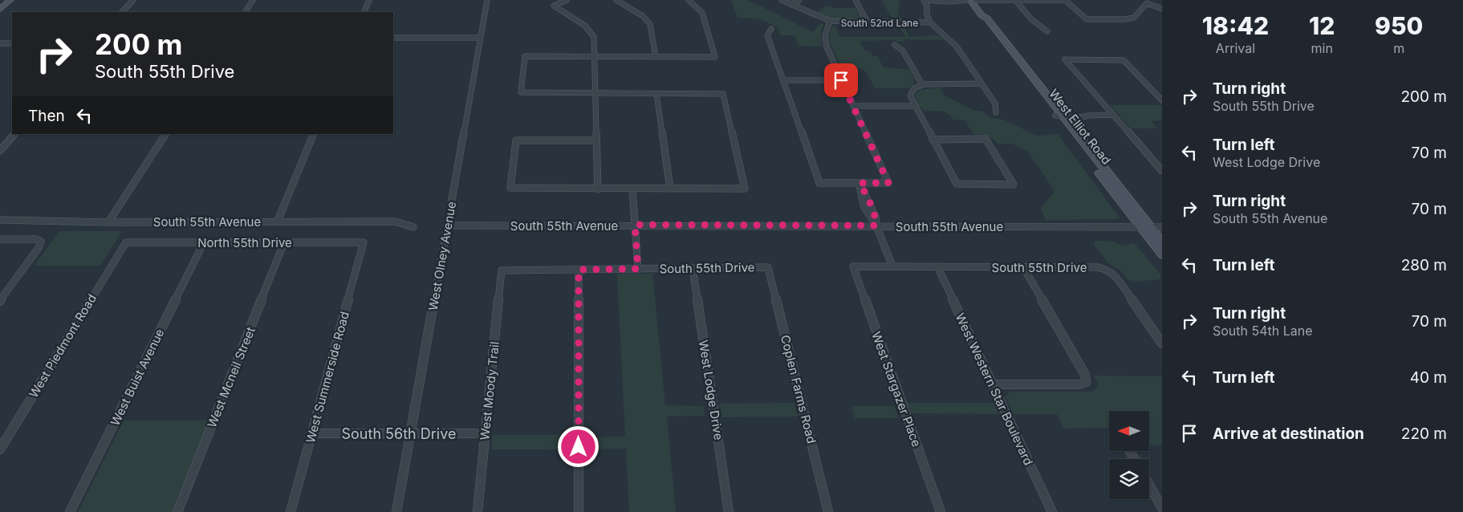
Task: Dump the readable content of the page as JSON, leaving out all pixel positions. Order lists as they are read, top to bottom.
{
  "streets": {
    "main road": ["West Elliot Road"],
    "street": [
      "South 52nd Lane",
      "South 55th Avenue",
      "North 55th Drive",
      "West Olney Avenue",
      "South 55th Drive",
      "West Piedmont Road",
      "West Buist Avenue",
      "West Mcneil Street",
      "West Summerside Road",
      "Coplen Farms Road",
      "West Stargazer Place",
      "West Western Star Boulevard",
      "West Lodge Drive",
      "West Moody Trail",
      "South 56th Drive"
    ]
  },
  "crossings": [
    ["West Elliot Road", "South 55th Avenue"],
    ["South 55th Avenue", "West Olney Avenue"],
    ["North 55th Drive", "West Piedmont Road"],
    ["North 55th Drive", "West Buist Avenue"],
    ["North 55th Drive", "West Mcneil Street"],
    ["North 55th Drive", "West Summerside Road"],
    ["West Olney Avenue", "South 56th Drive"],
    ["South 55th Drive", "Coplen Farms Road"],
    ["South 55th Drive", "West Stargazer Place"],
    ["South 55th Drive", "West Western Star Boulevard"],
    ["South 55th Drive", "West Lodge Drive"],
    ["South 55th Drive", "West Moody Trail"],
    ["West Summerside Road", "South 56th Drive"],
    ["West Moody Trail", "South 56th Drive"]
  ],
  "north": "left",
  "page": {
    "eta": [
      "18:42",
      "Arrival",
      "12",
      "min",
      "950",
      "m"
    ],
    "turn": ["200 m", "South 55th Drive"],
    "list": [
      {
        "name": "Turn right",
        "note": "South 55th Drive",
        "value": "200 m"
      },
      {
        "name": "Turn left",
        "note": "West Lodge Drive",
        "value": "70 m"
      },
      {
        "name": "Turn right",
        "note": "South 55th Avenue",
        "value": "70 m"
      },
      {
        "name": "Turn left",
        "value": "280 m"
      },
      {
        "name": "Turn right",
        "note": "South 54th Lane",
        "value": "70 m"
      },
      {
        "name": "Turn left",
        "value": "40 m"
      },
      {
        "name": "Arrive at destination",
        "value": "220 m"
      }
    ],
    "then": "Then"
  }
}
